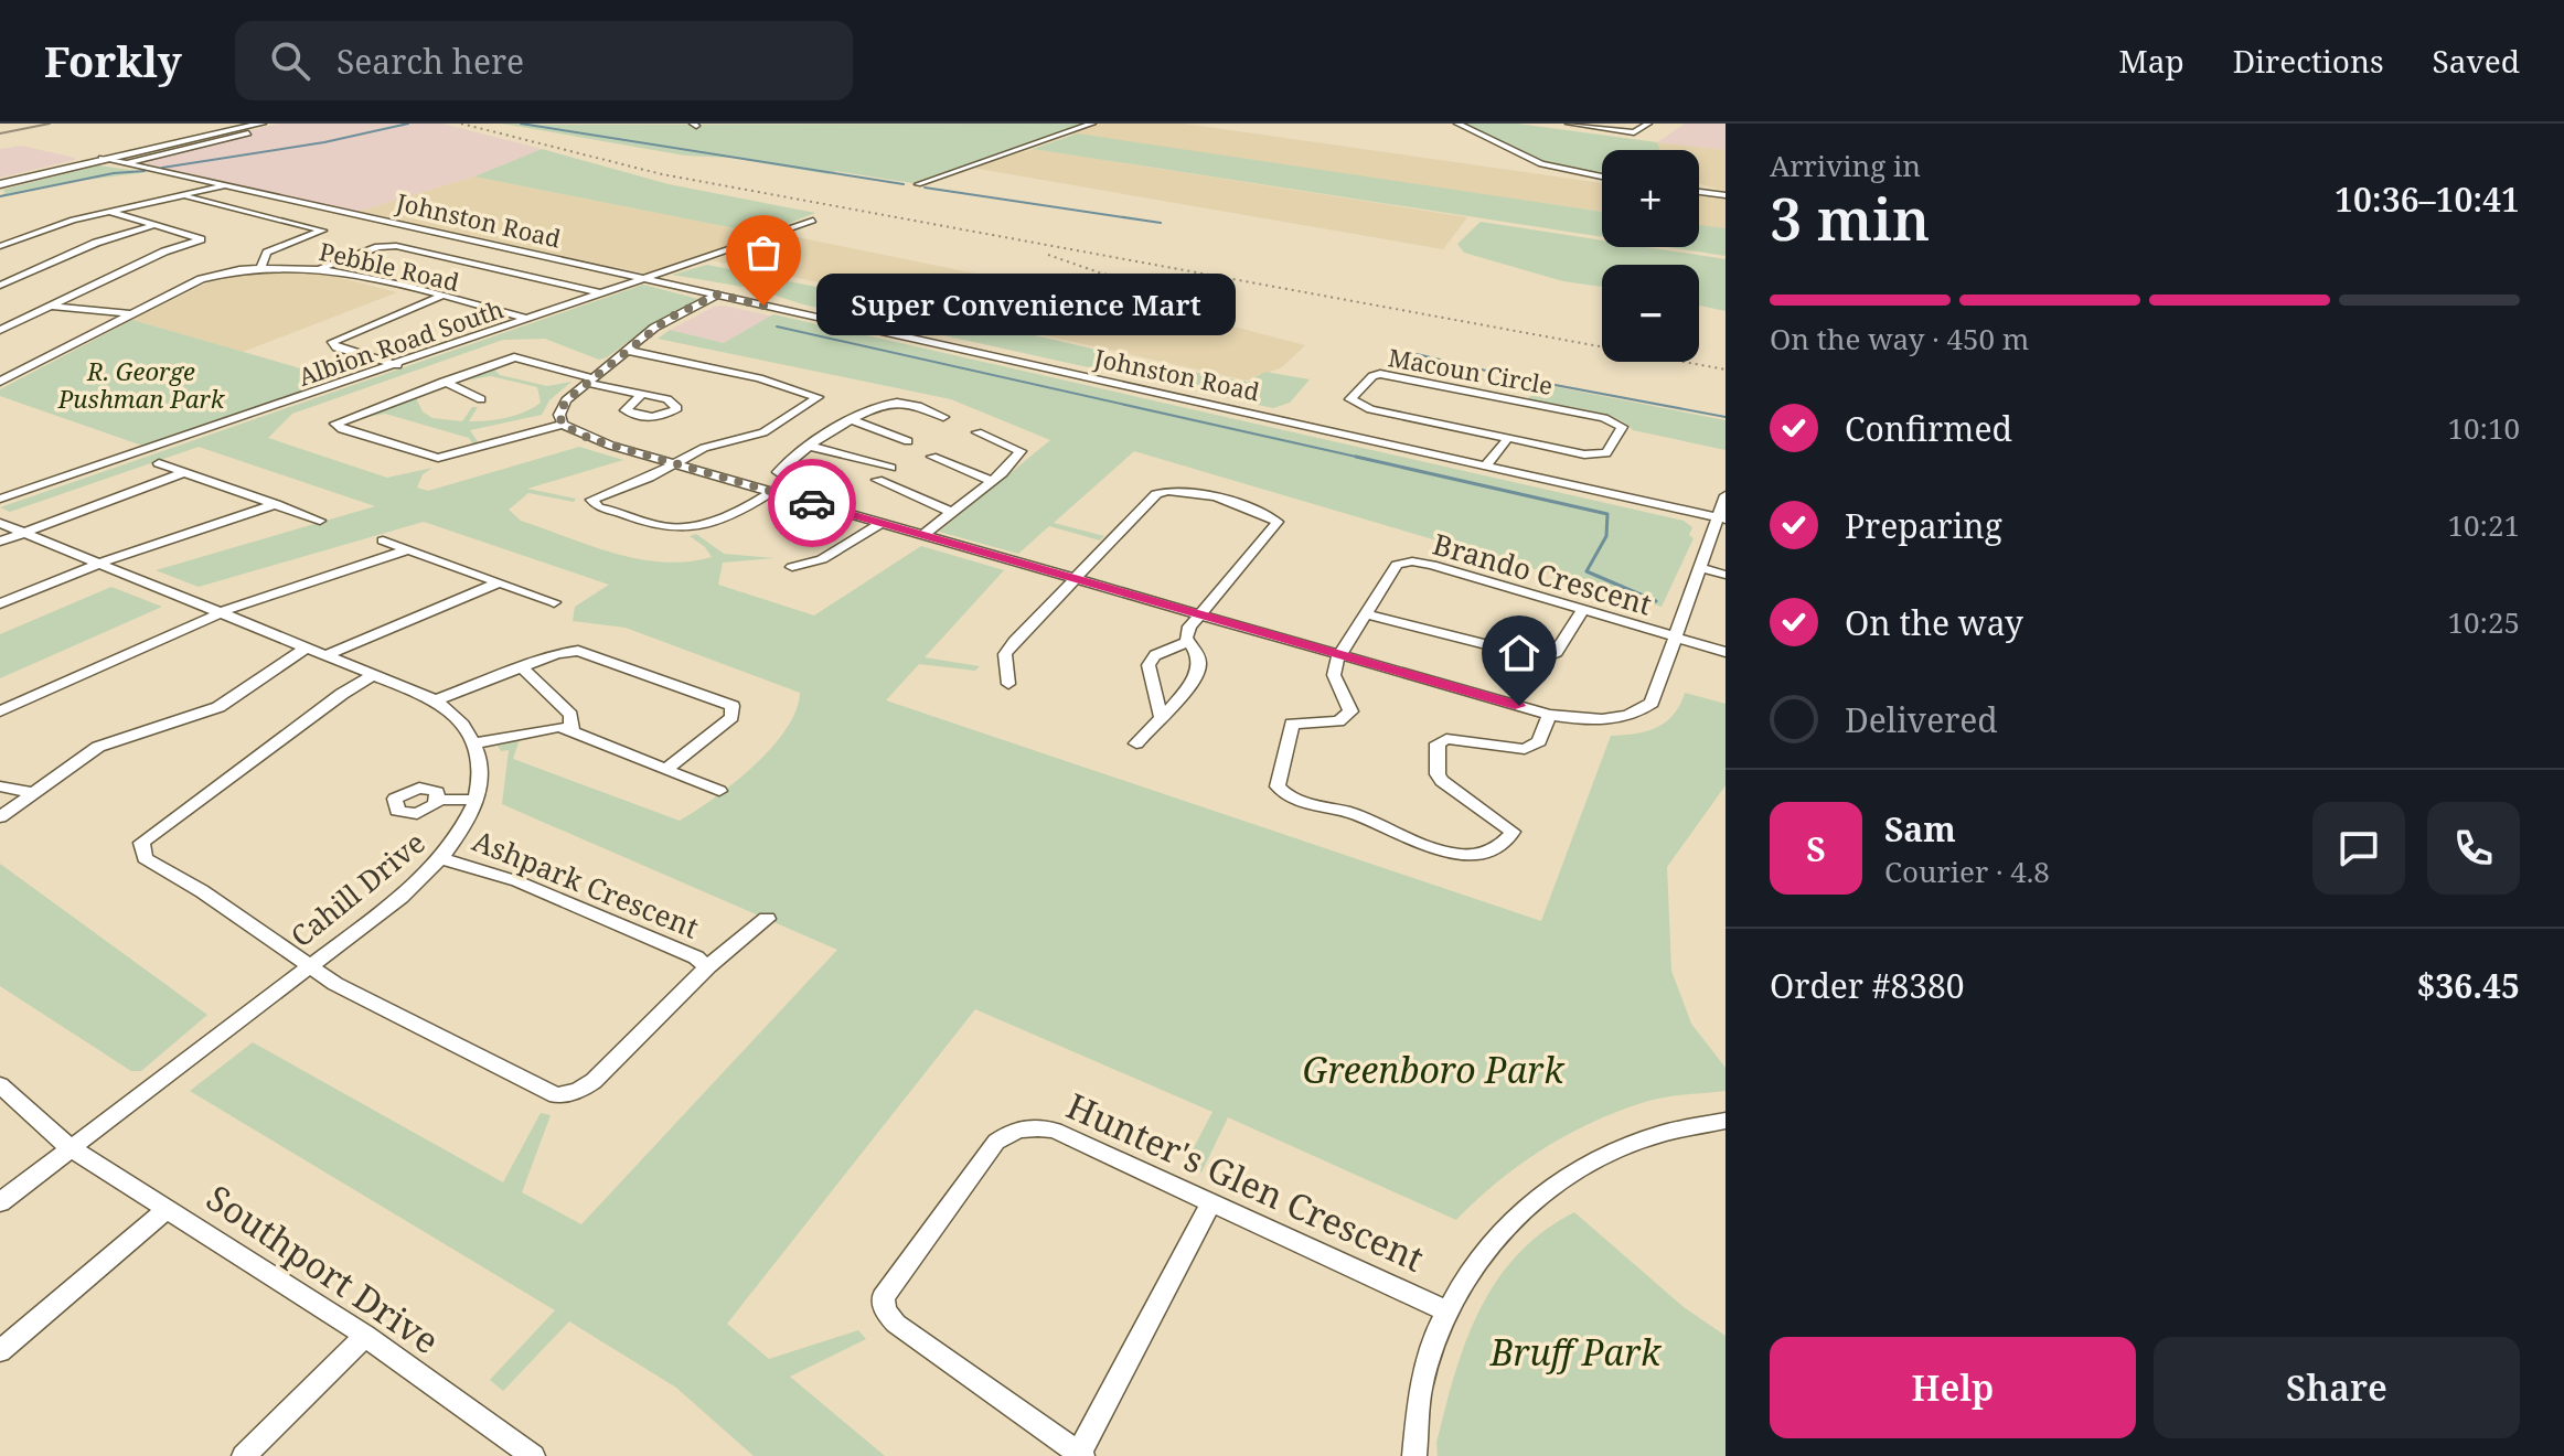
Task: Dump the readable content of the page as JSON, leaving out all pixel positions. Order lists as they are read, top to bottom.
{
  "streets": {
    "street": [
      "Johnston Road",
      "Pebble Road",
      "Albion Road South",
      "Macoun Circle",
      "Brando Crescent",
      "Ashpark Crescent",
      "Cahill Drive",
      "Hunter's Glen Crescent",
      "Southport Drive"
    ]
  },
  "crossings": [
    ["Johnston Road", "Albion Road South"],
    ["Pebble Road", "Albion Road South"],
    ["Ashpark Crescent", "Cahill Drive"],
    ["Cahill Drive", "Southport Drive"]
  ],
  "parks": ["R. George Pushman Park", "Greenboro Park", "Bruff Park"],
  "places": ["Super Convenience Mart"],
  "page": {
    "header": "Forkly",
    "search": "Search here",
    "nav": ["Map", "Directions", "Saved"],
    "heading": ["3 min", "Arriving in", "10:36–10:41"],
    "panel": [
      "Sam",
      "Courier · 4.8",
      "Order #8380",
      "$36.45"
    ],
    "map_buttons": ["+", "−"],
    "bubble": "Super Convenience Mart",
    "bar": "On the way · 450 m",
    "list": [
      ["Confirmed", "10:10"],
      ["Preparing", "10:21"],
      ["On the way", "10:25"],
      "Delivered"
    ],
    "round": "S",
    "buttons": ["Help", "Share"]
  }
}
